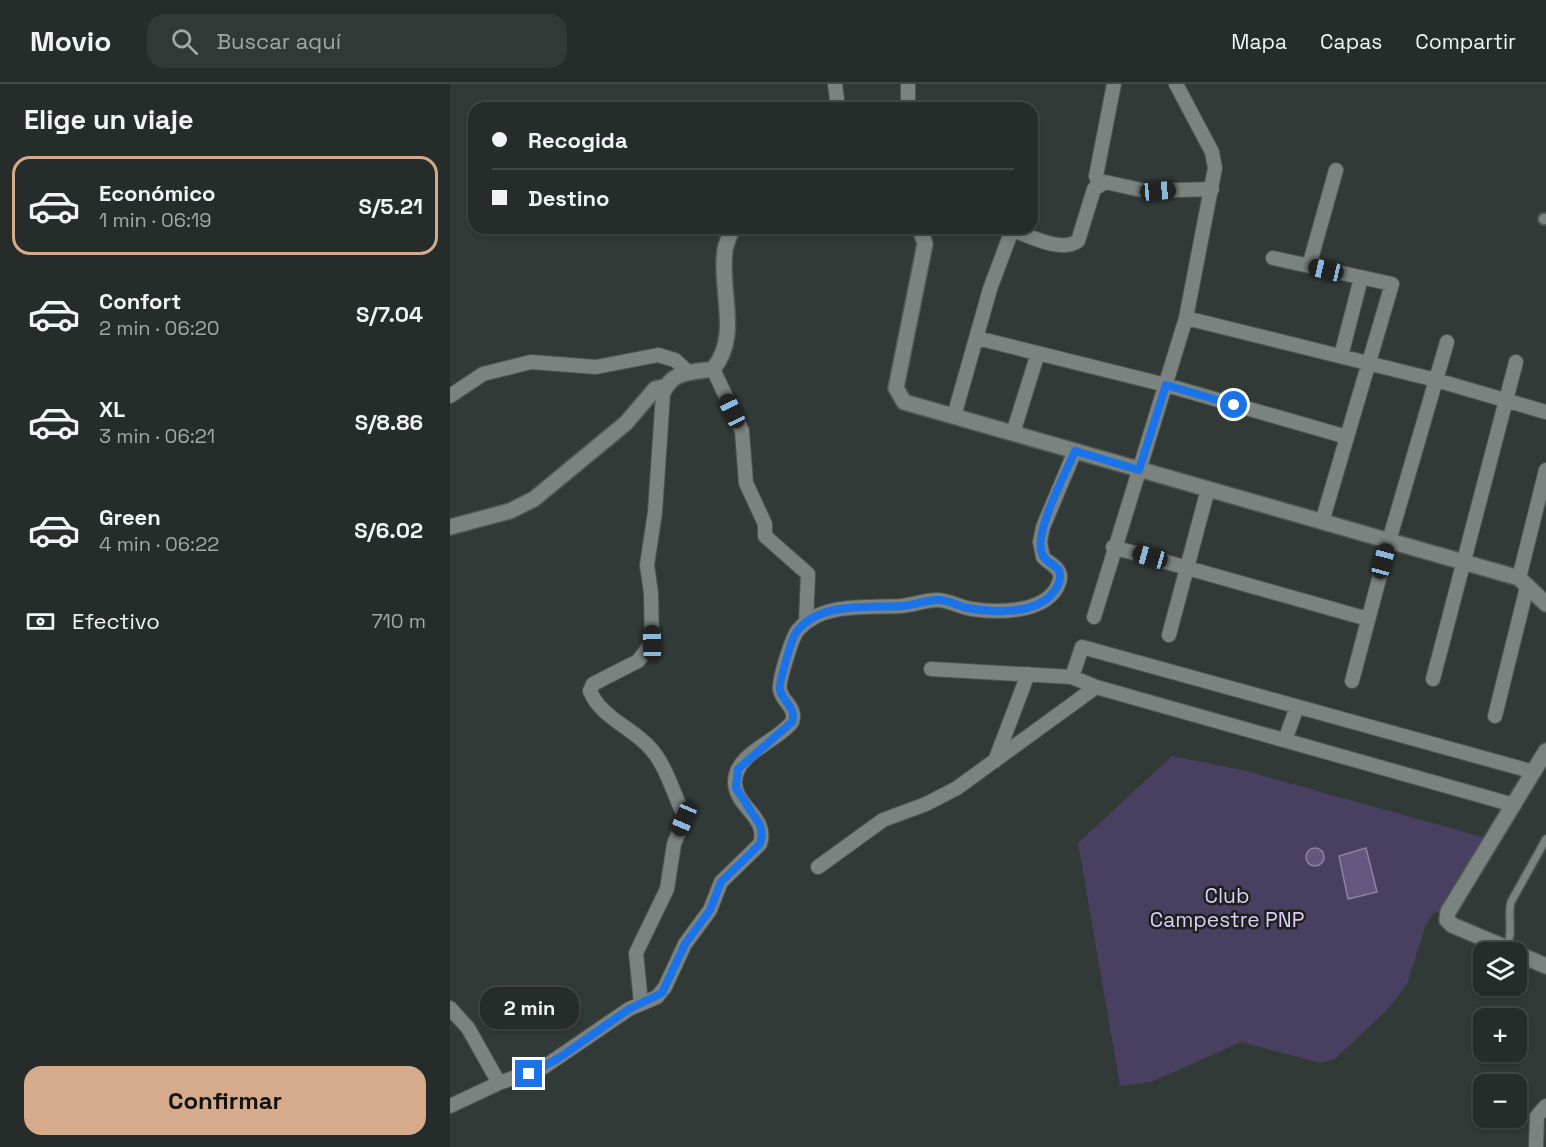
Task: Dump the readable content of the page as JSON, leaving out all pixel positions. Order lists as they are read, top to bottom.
{
  "parks": ["Club Campestre PNP"],
  "page": {
    "header": "Movio",
    "search": "Buscar aquí",
    "nav": ["Mapa", "Capas", "Compartir"],
    "heading": "Elige un viaje",
    "banner": ["Recogida", "Destino"],
    "list": [
      {
        "name": "Económico",
        "note": "1 min · 06:19",
        "value": "S/5.21"
      },
      {
        "name": "Confort",
        "note": "2 min · 06:20",
        "value": "S/7.04"
      },
      {
        "name": "XL",
        "note": "3 min · 06:21",
        "value": "S/8.86"
      },
      {
        "name": "Green",
        "note": "4 min · 06:22",
        "value": "S/6.02"
      }
    ],
    "pay": ["Efectivo", "710 m"],
    "map_buttons": ["+", "−"],
    "bubble": "2 min",
    "buttons": "Confirmar"
  }
}
